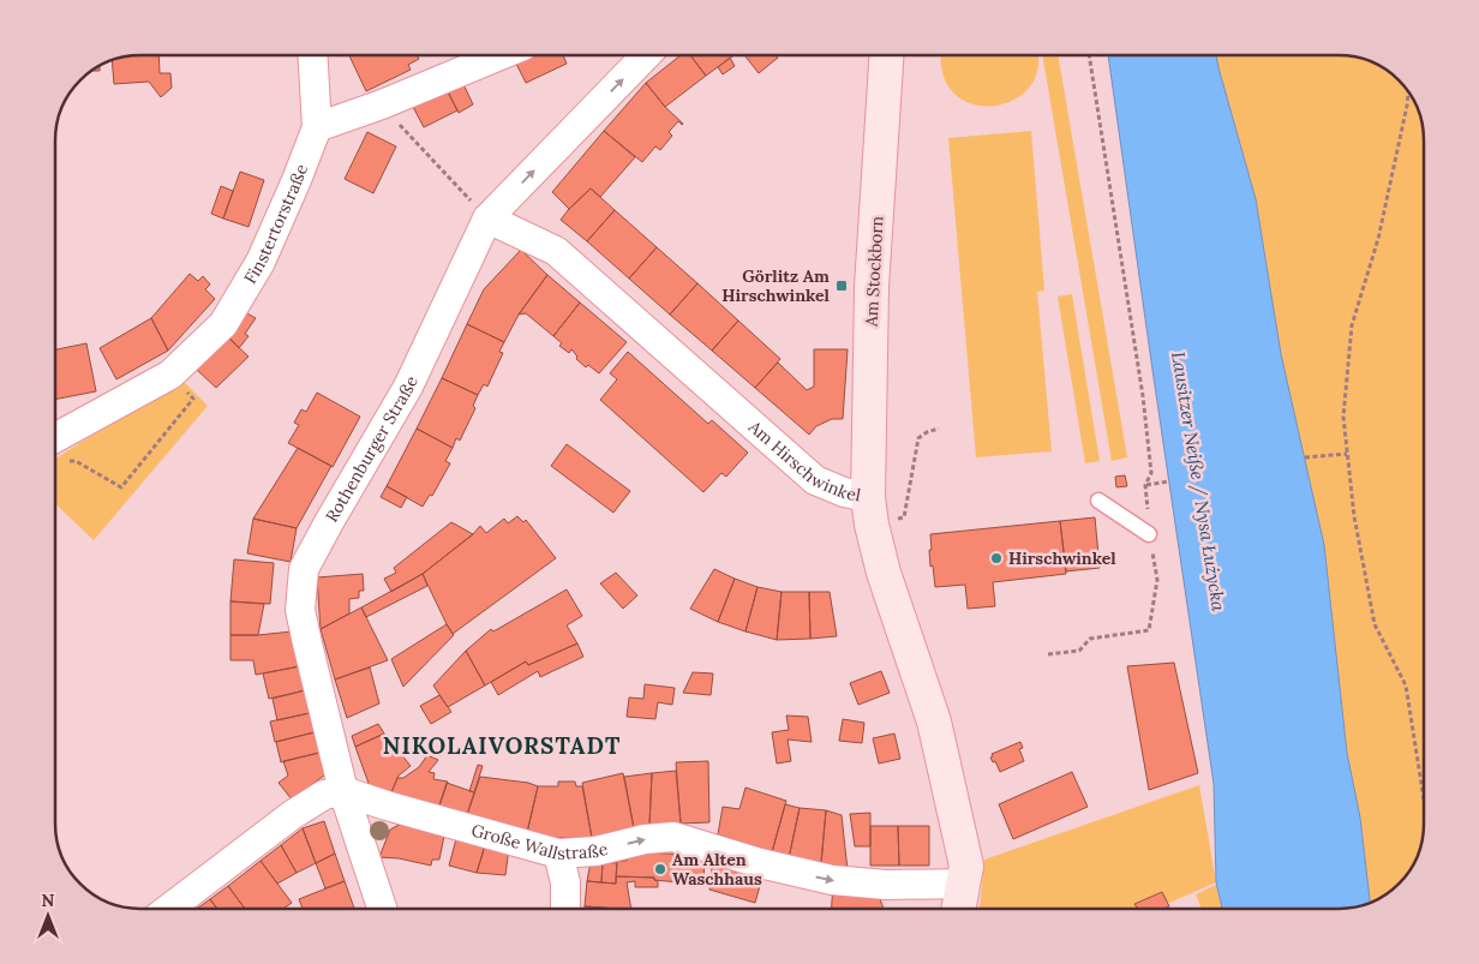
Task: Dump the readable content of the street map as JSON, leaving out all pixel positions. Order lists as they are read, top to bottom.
{
  "streets": {
    "street": [
      "Finstertorstraße",
      "Am Stockborn",
      "Rothenburger Straße",
      "Am Hirschwinkel",
      "Große Wallstraße"
    ]
  },
  "crossings": [
    ["Am Stockborn", "Am Hirschwinkel"],
    ["Rothenburger Straße", "Am Hirschwinkel"],
    ["Rothenburger Straße", "Große Wallstraße"]
  ],
  "one_way": ["Große Wallstraße"],
  "districts": ["NIKOLAIVORSTADT"],
  "water": ["Lausitzer Neiße / Nysa Łużycka"],
  "places": {
    "transit": ["Görlitz Am Hirschwinkel"],
    "other": ["Hirschwinkel", "Am Alten Waschhaus"]
  },
  "north": "top"
}
